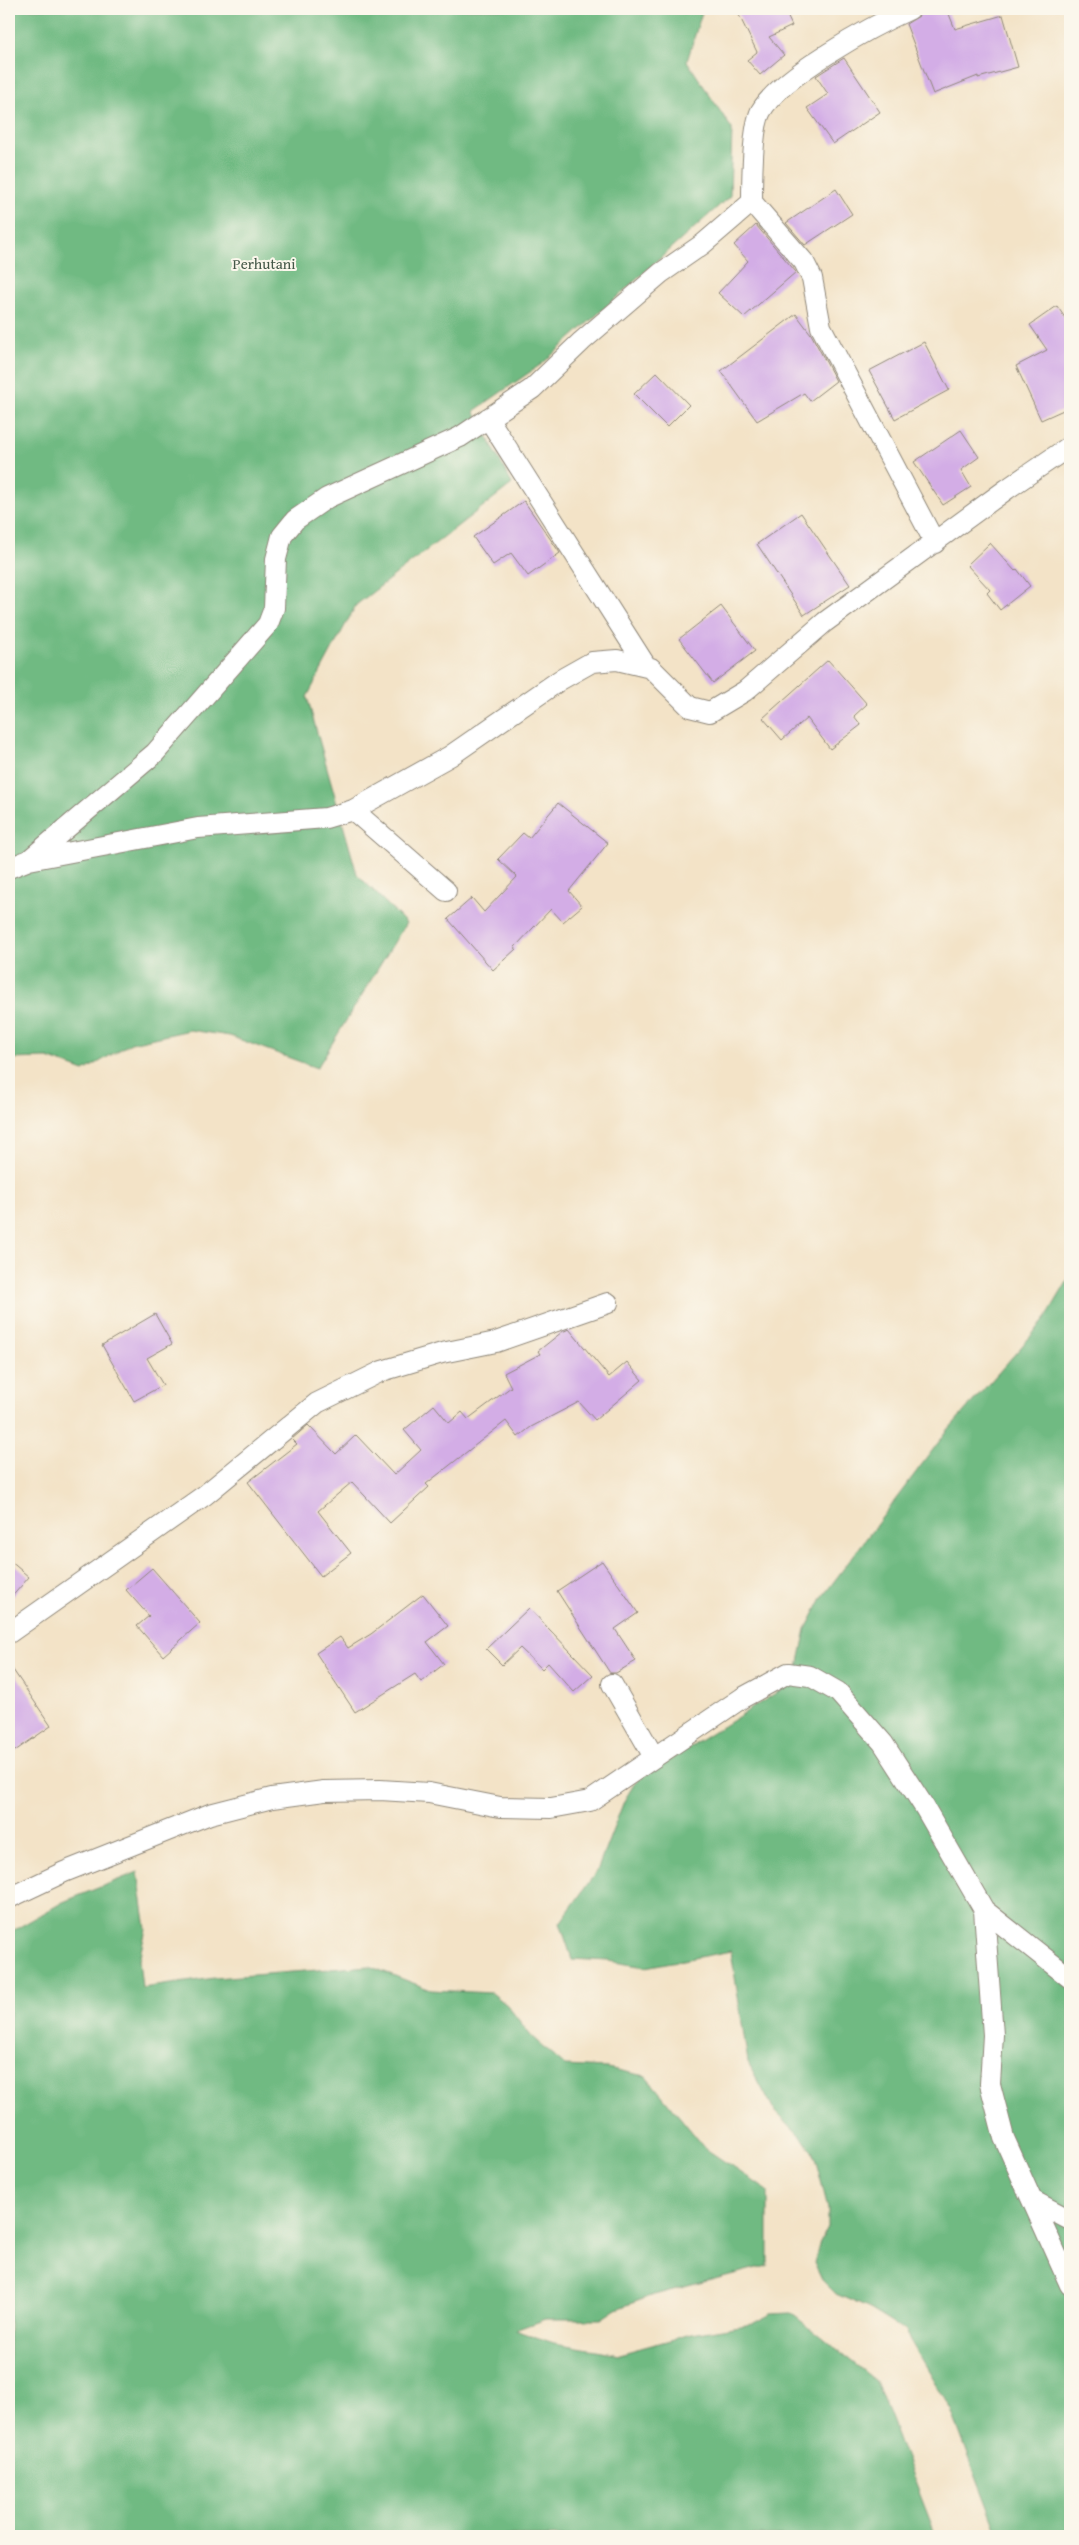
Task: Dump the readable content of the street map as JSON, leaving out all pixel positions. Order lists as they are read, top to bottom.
{
  "parks": ["Perhutani"]
}
